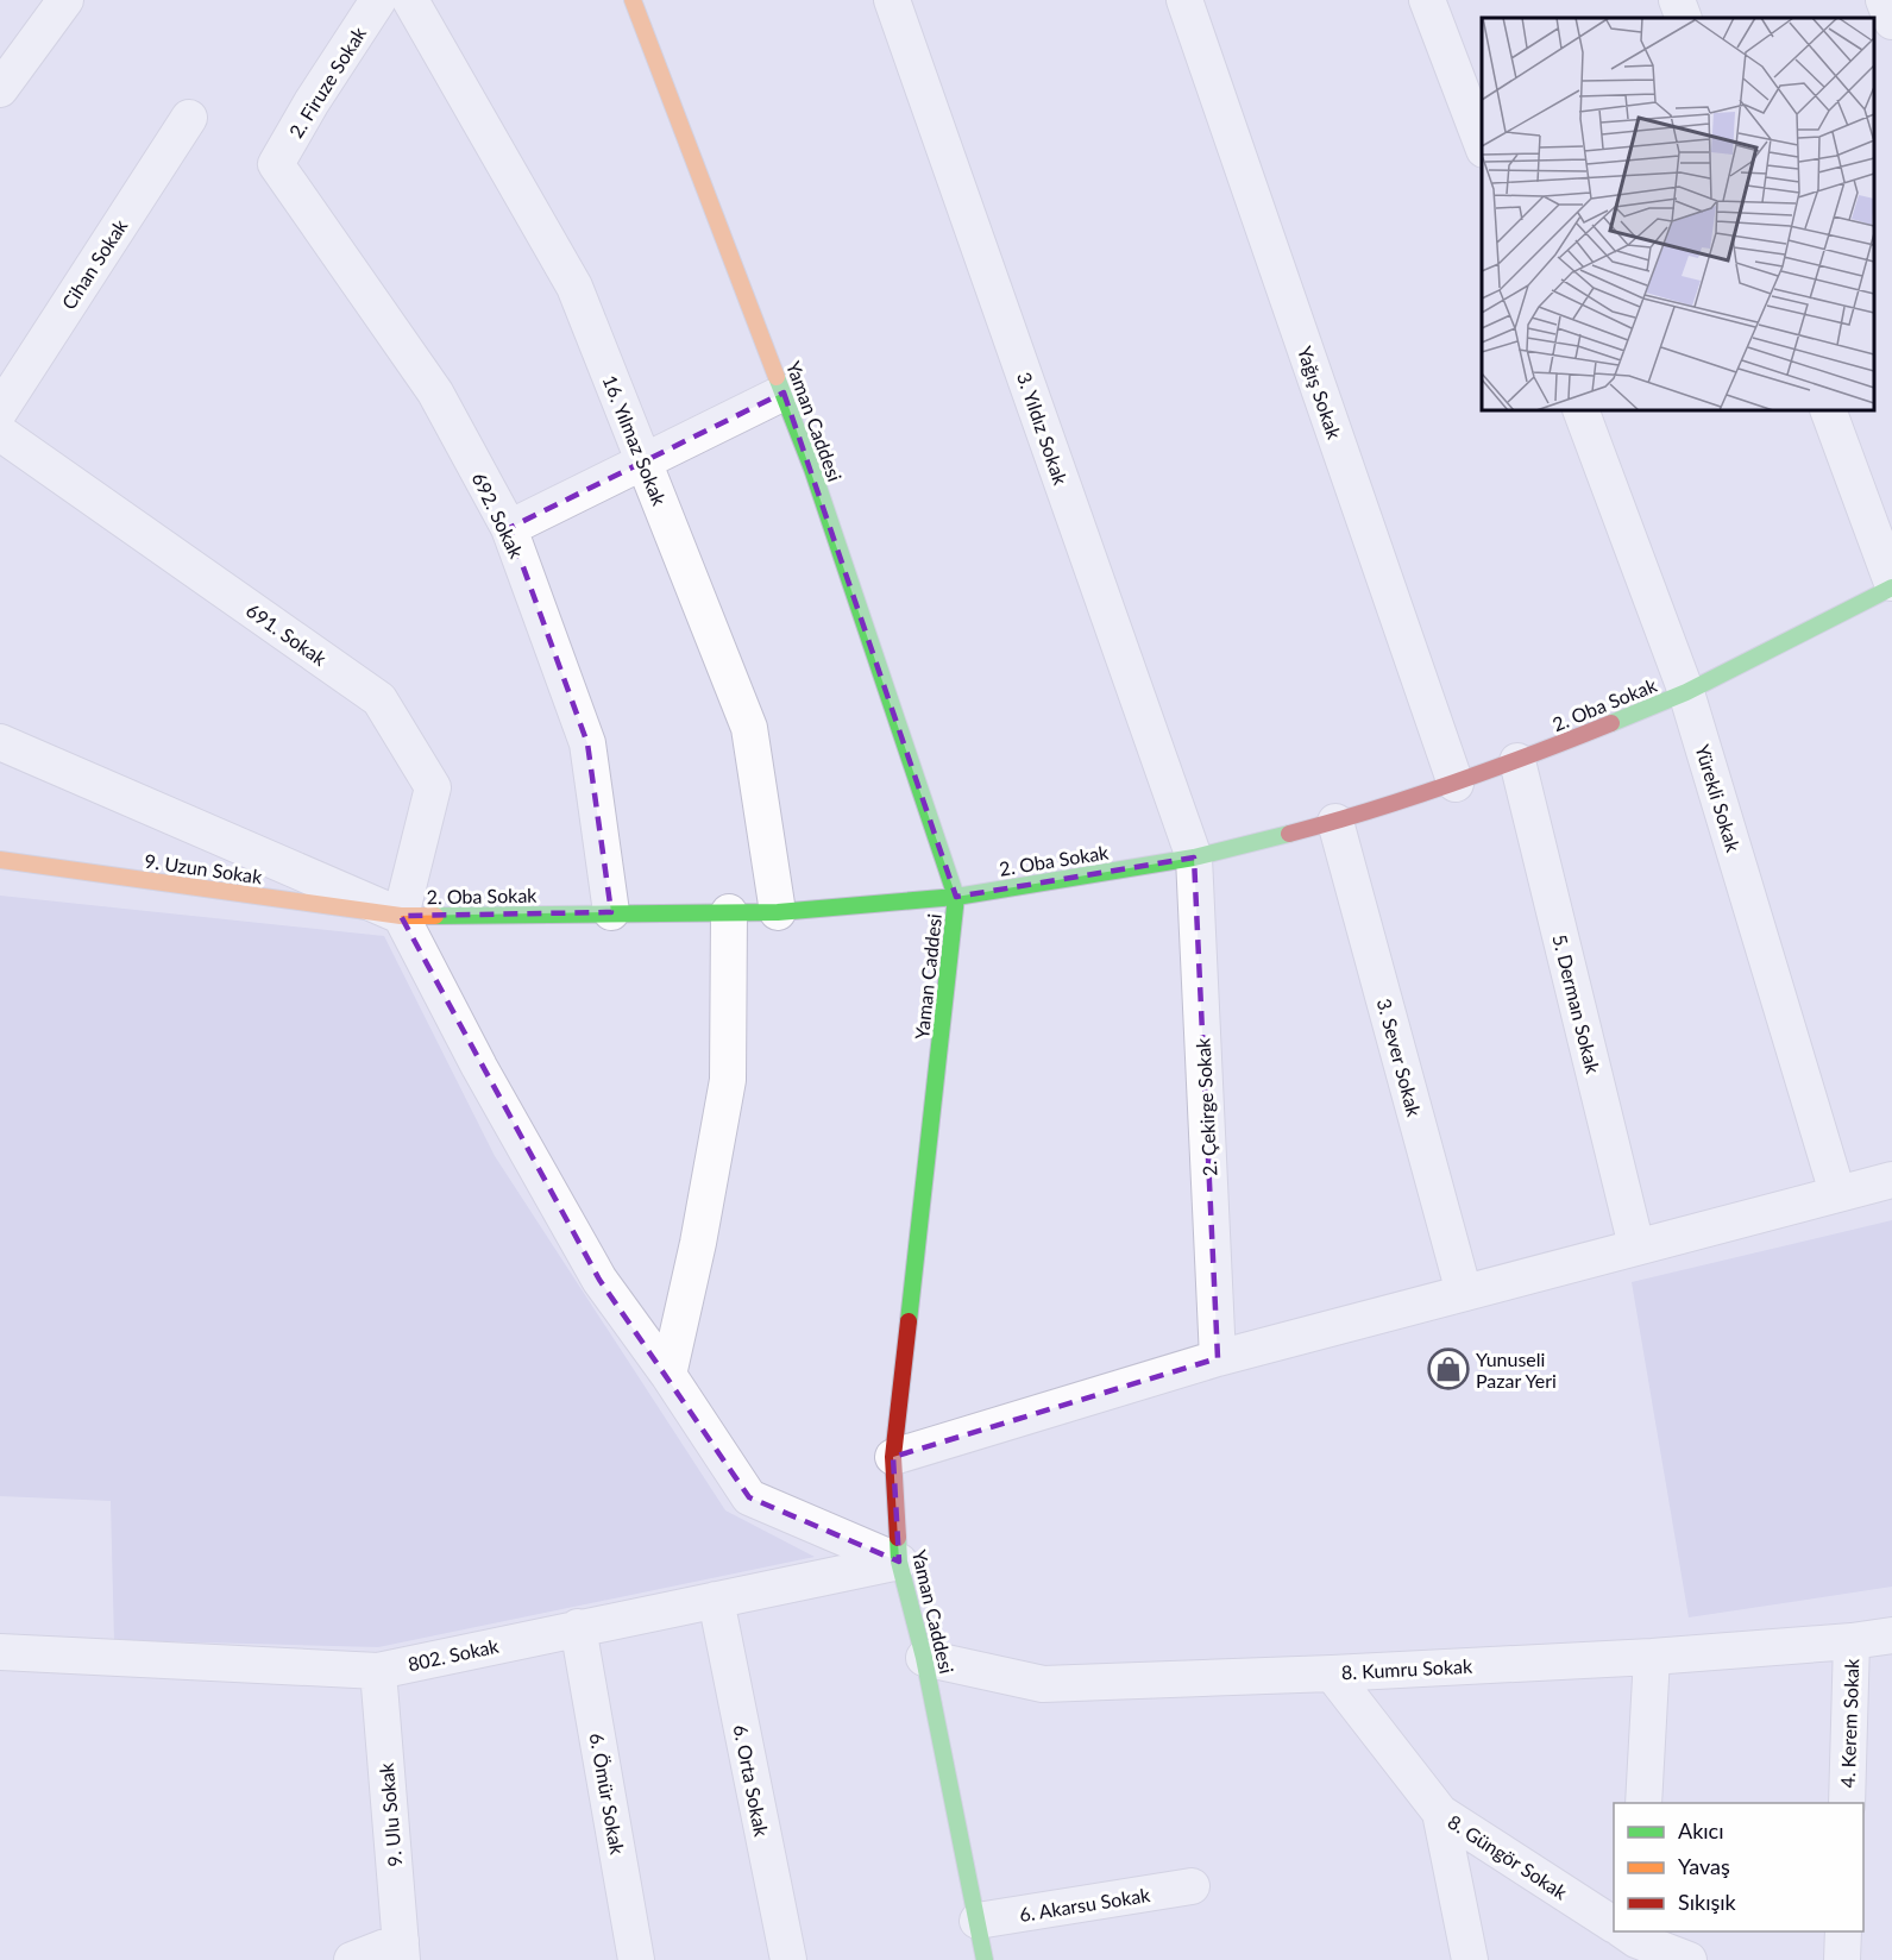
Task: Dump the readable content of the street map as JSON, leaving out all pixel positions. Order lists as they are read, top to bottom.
{
  "streets": {
    "main road": ["Yaman Caddesi", "2. Oba Sokak", "9. Uzun Sokak"],
    "street": [
      "2. Firuze Sokak",
      "Cihan Sokak",
      "Yağış Sokak",
      "3. Yıldız Sokak",
      "16. Yılmaz Sokak",
      "692. Sokak",
      "691. Sokak",
      "Yürekli Sokak",
      "5. Derman Sokak",
      "3. Sever Sokak",
      "2. Çekirge Sokak",
      "802. Sokak",
      "8. Kumru Sokak",
      "4. Kerem Sokak",
      "6. Orta Sokak",
      "6. Ömür Sokak",
      "9. Ulu Sokak",
      "8. Güngör Sokak",
      "6. Akarsu Sokak"
    ]
  },
  "crossings": [
    ["2. Firuze Sokak", "692. Sokak"],
    ["Yağış Sokak", "2. Oba Sokak"],
    ["Yaman Caddesi", "2. Oba Sokak"],
    ["Yaman Caddesi", "802. Sokak"],
    ["Yaman Caddesi", "8. Kumru Sokak"],
    ["Yaman Caddesi", "6. Akarsu Sokak"],
    ["3. Yıldız Sokak", "2. Oba Sokak"],
    ["3. Yıldız Sokak", "2. Çekirge Sokak"],
    ["16. Yılmaz Sokak", "2. Oba Sokak"],
    ["692. Sokak", "2. Oba Sokak"],
    ["691. Sokak", "2. Oba Sokak"],
    ["691. Sokak", "9. Uzun Sokak"],
    ["2. Oba Sokak", "Yürekli Sokak"],
    ["2. Oba Sokak", "9. Uzun Sokak"],
    ["2. Oba Sokak", "5. Derman Sokak"],
    ["2. Oba Sokak", "3. Sever Sokak"],
    ["2. Oba Sokak", "2. Çekirge Sokak"],
    ["802. Sokak", "6. Orta Sokak"],
    ["802. Sokak", "6. Ömür Sokak"],
    ["802. Sokak", "9. Ulu Sokak"],
    ["8. Kumru Sokak", "4. Kerem Sokak"],
    ["8. Kumru Sokak", "8. Güngör Sokak"]
  ],
  "places": {
    "shop": ["Yunuseli Pazar Yeri"]
  },
  "legend": ["Akıcı", "Yavaş", "Sıkışık"]
}
